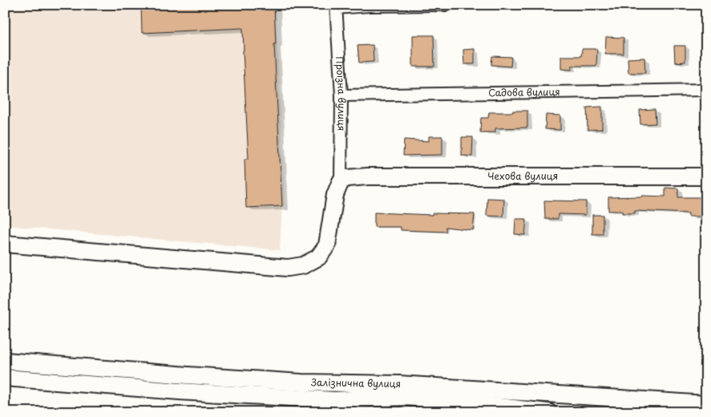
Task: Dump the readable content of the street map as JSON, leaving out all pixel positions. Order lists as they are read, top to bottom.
{
  "streets": {
    "main road": ["Чехова вулиця", "Залізнична вулиця"],
    "street": ["Садова вулиця", "Проїзна вулиця"]
  },
  "crossings": [
    ["Садова вулиця", "Проїзна вулиця"],
    ["Проїзна вулиця", "Чехова вулиця"]
  ]
}
